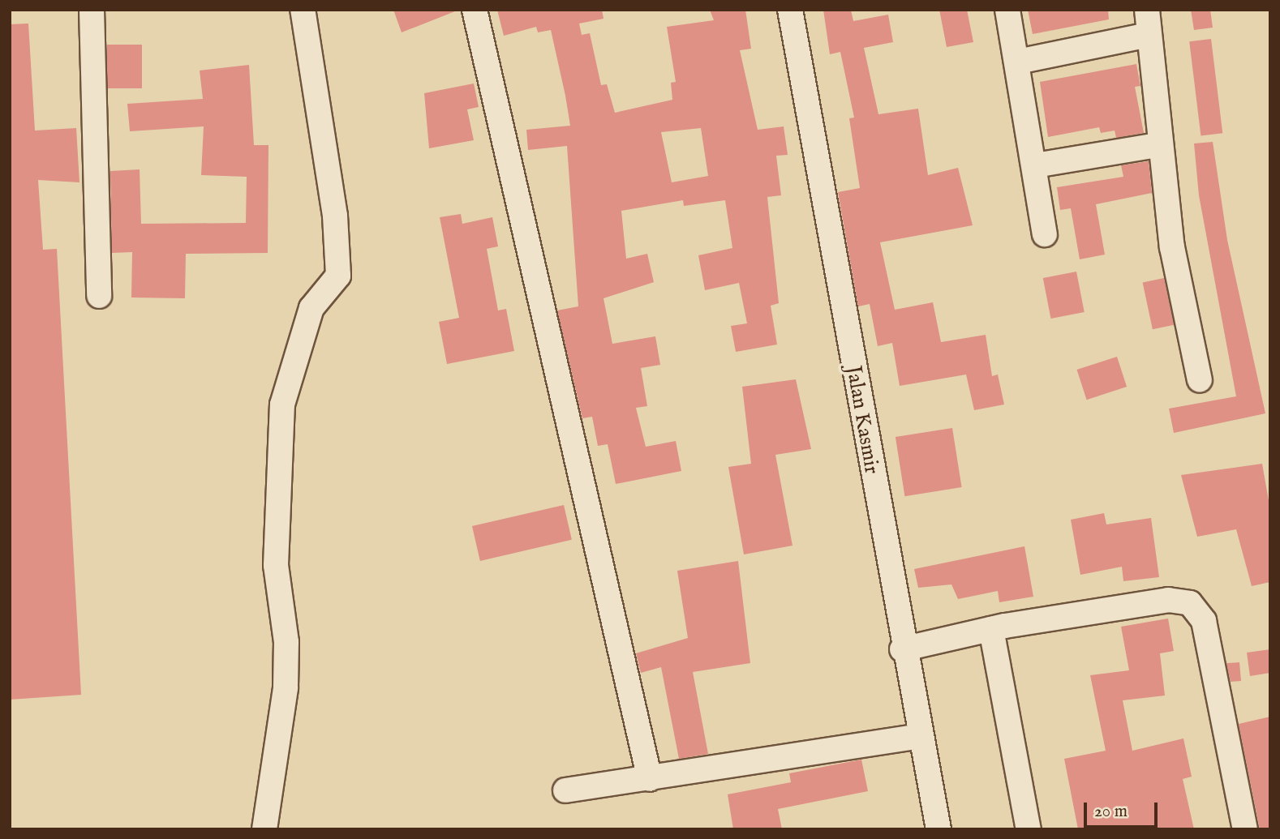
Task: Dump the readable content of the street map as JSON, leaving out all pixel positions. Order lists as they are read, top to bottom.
{
  "streets": {
    "street": ["Jalan Kasmir"]
  },
  "scale_bar": "20 m"
}
